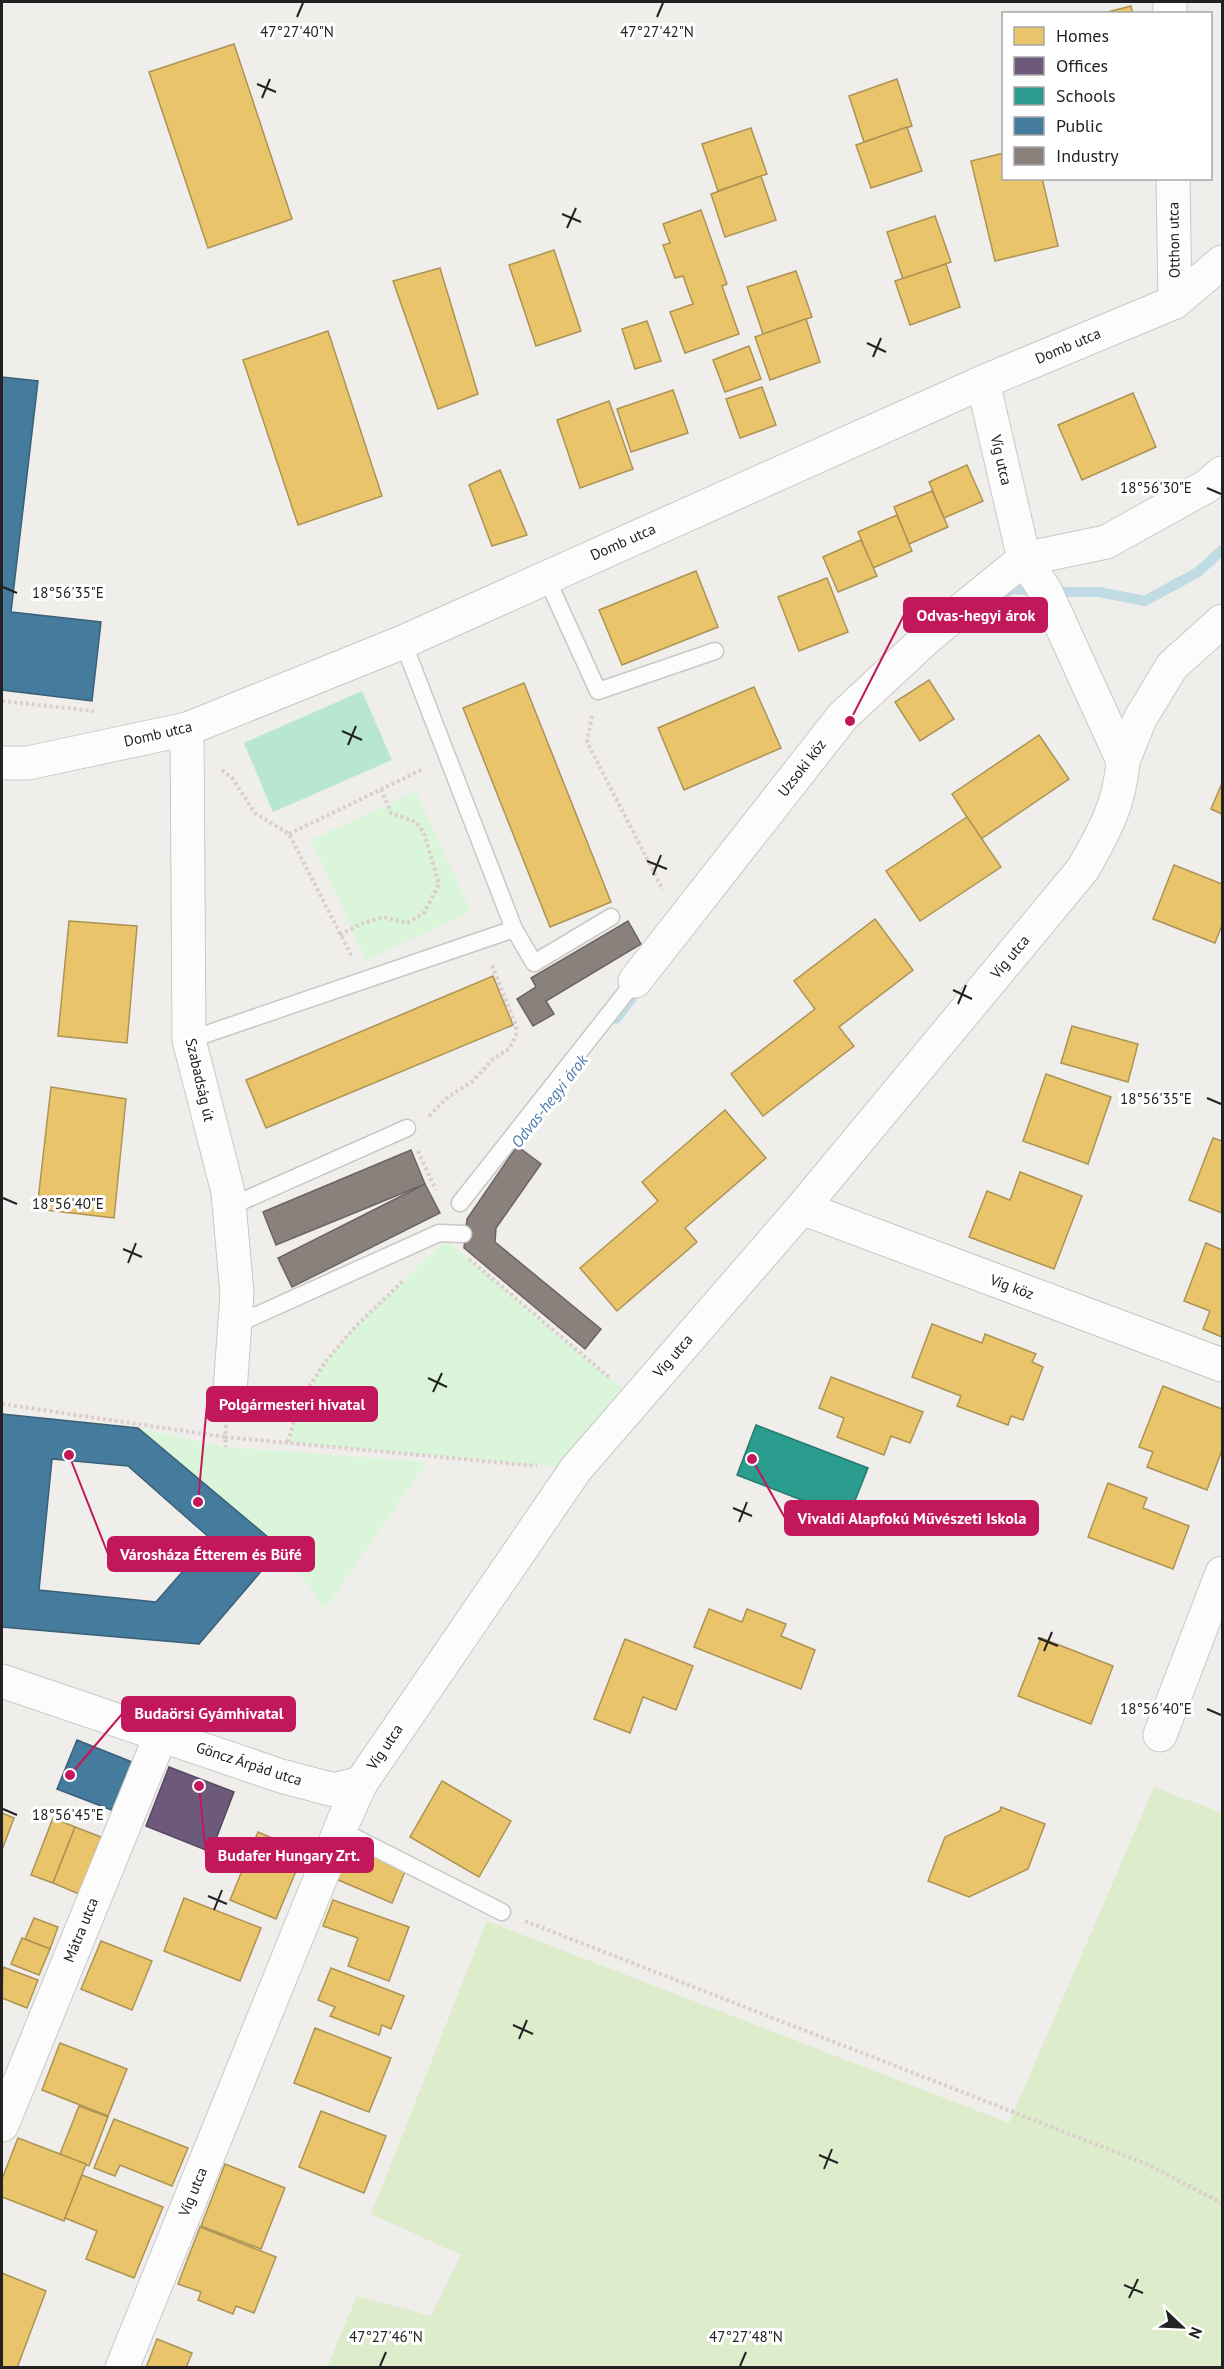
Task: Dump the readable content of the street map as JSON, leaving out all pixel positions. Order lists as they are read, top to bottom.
{
  "streets": {
    "street": [
      "Otthon utca",
      "Domb utca",
      "Víg utca",
      "Uzsoki köz",
      "Szabadság út",
      "Víg köz",
      "Göncz Árpád utca",
      "Mátra utca"
    ]
  },
  "crossings": [
    ["Otthon utca", "Domb utca"],
    ["Domb utca", "Víg utca"],
    ["Domb utca", "Szabadság út"],
    ["Víg utca", "Uzsoki köz"],
    ["Víg utca", "Víg köz"],
    ["Víg utca", "Göncz Árpád utca"],
    ["Göncz Árpád utca", "Mátra utca"]
  ],
  "water": ["Odvas-hegyi árok"],
  "places": [
    "Odvas-hegyi árok",
    "Városháza Étterem és Büfé",
    "Vivaldi Alapfokú Művészeti Iskola",
    "Polgármesteri hivatal",
    "Budaörsi Gyámhivatal",
    "Budafer Hungary Zrt."
  ],
  "legend": [
    "Homes",
    "Offices",
    "Schools",
    "Public",
    "Industry"
  ],
  "north": "bottom right",
  "coordinates": [
    "47°27'40\"N",
    "47°27'42\"N",
    "18°56'30\"E",
    "18°56'35\"E",
    "18°56'40\"E",
    "18°56'45\"E",
    "47°27'46\"N",
    "47°27'48\"N"
  ]
}
